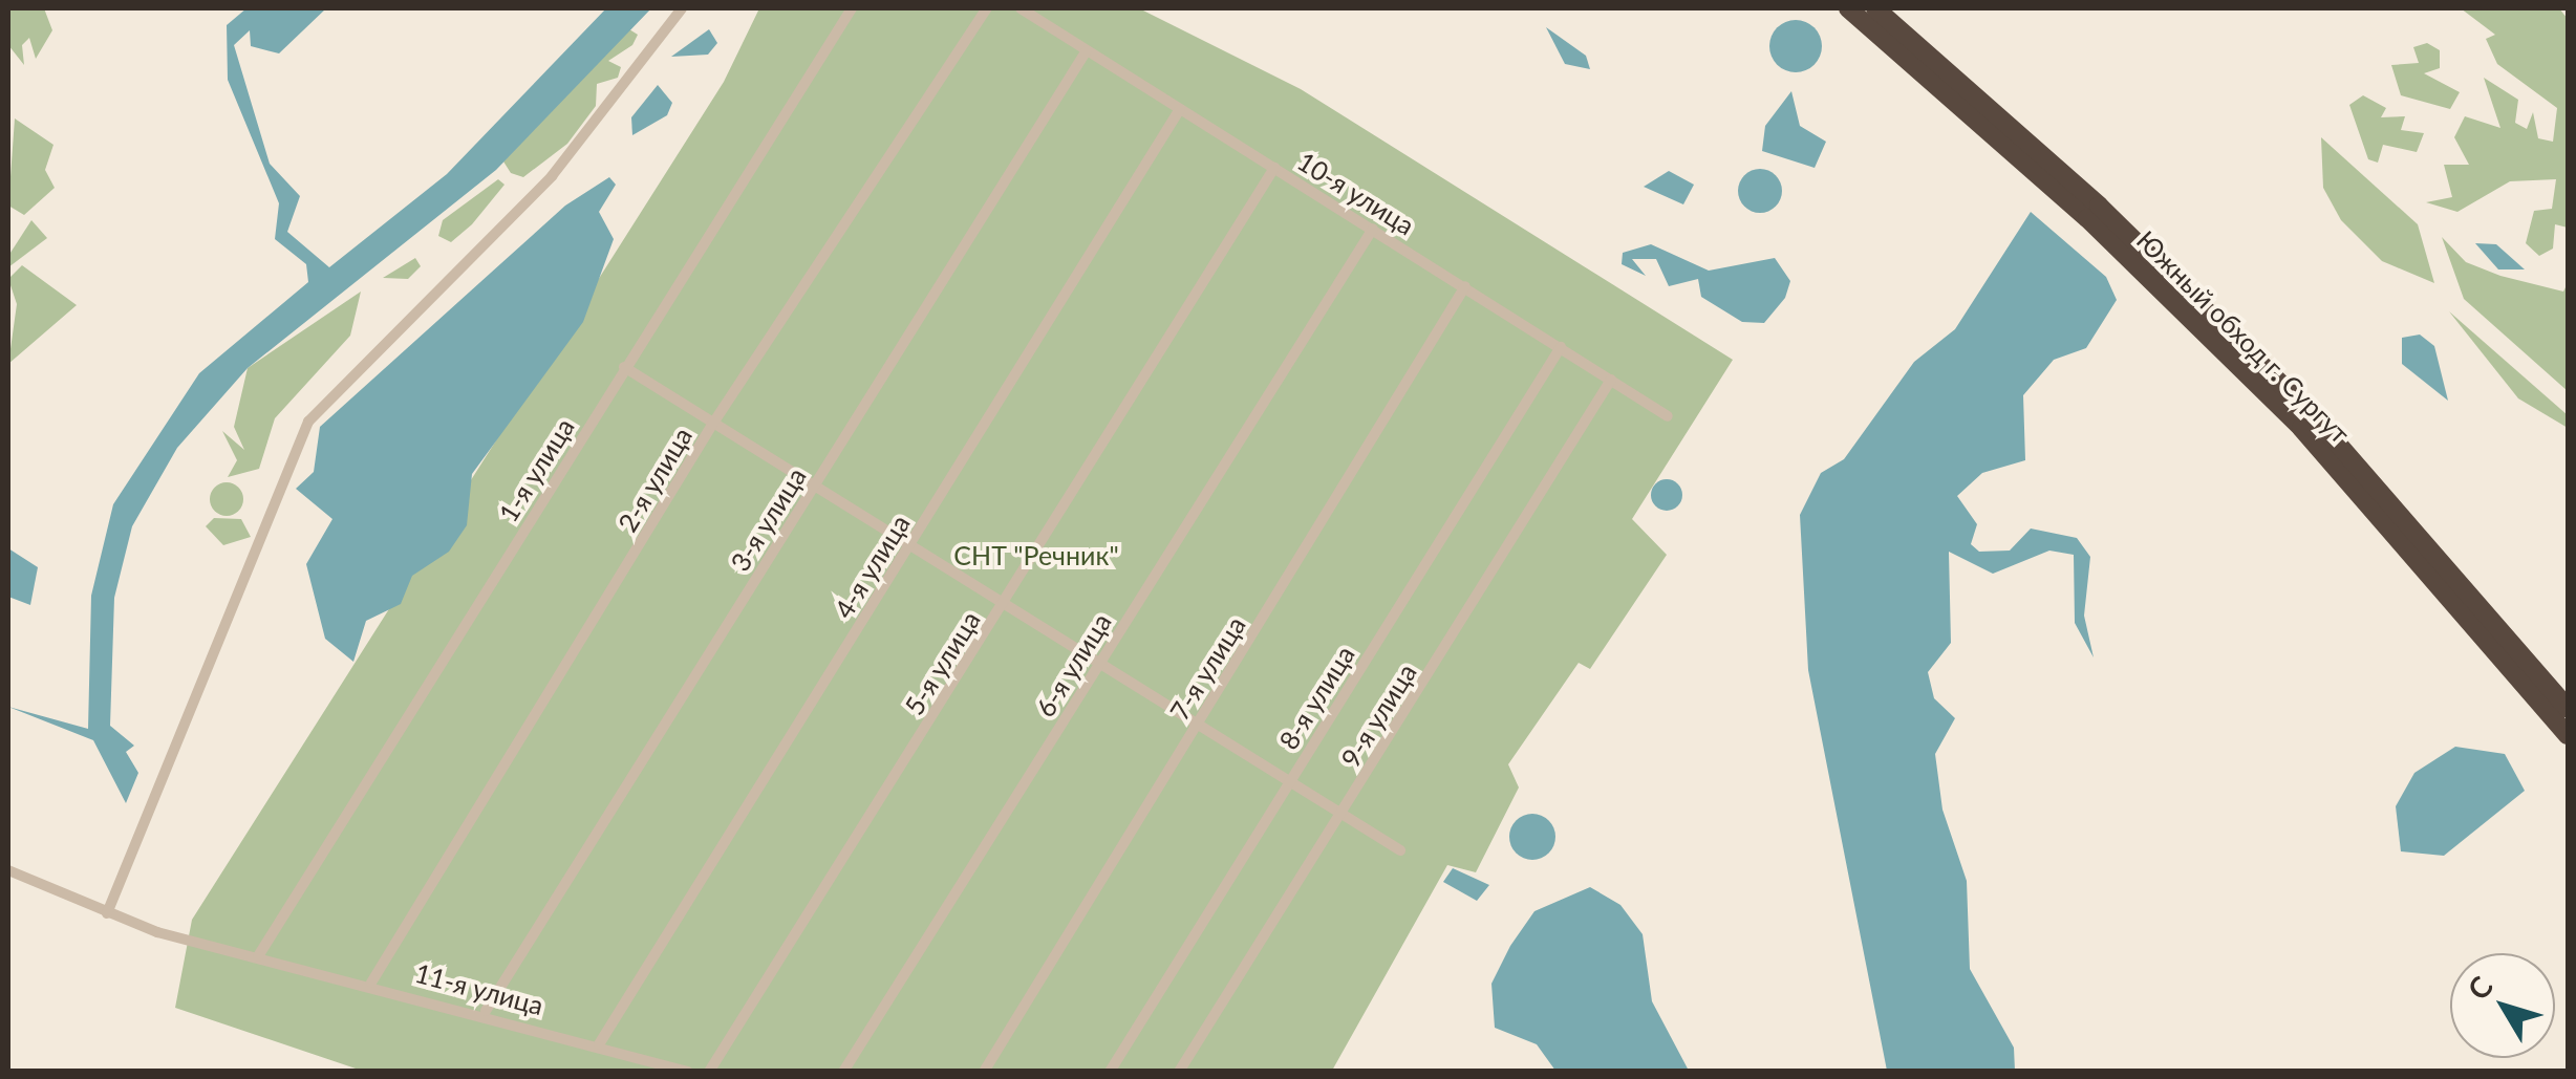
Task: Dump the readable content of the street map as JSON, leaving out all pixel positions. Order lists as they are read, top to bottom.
{
  "streets": {
    "highway": ["Южный обход г. Сургут"],
    "street": [
      "10-я улица",
      "1-я улица",
      "2-я улица",
      "3-я улица",
      "4-я улица",
      "5-я улица",
      "6-я улица",
      "7-я улица",
      "8-я улица",
      "9-я улица",
      "11-я улица"
    ]
  },
  "crossings": [
    ["10-я улица", "3-я улица"],
    ["10-я улица", "4-я улица"],
    ["10-я улица", "5-я улица"],
    ["10-я улица", "6-я улица"],
    ["10-я улица", "7-я улица"],
    ["10-я улица", "8-я улица"],
    ["10-я улица", "9-я улица"],
    ["1-я улица", "11-я улица"],
    ["2-я улица", "11-я улица"],
    ["3-я улица", "11-я улица"],
    ["4-я улица", "11-я улица"]
  ],
  "parks": ["СНТ \"Речник\""],
  "north": "top left"
}
